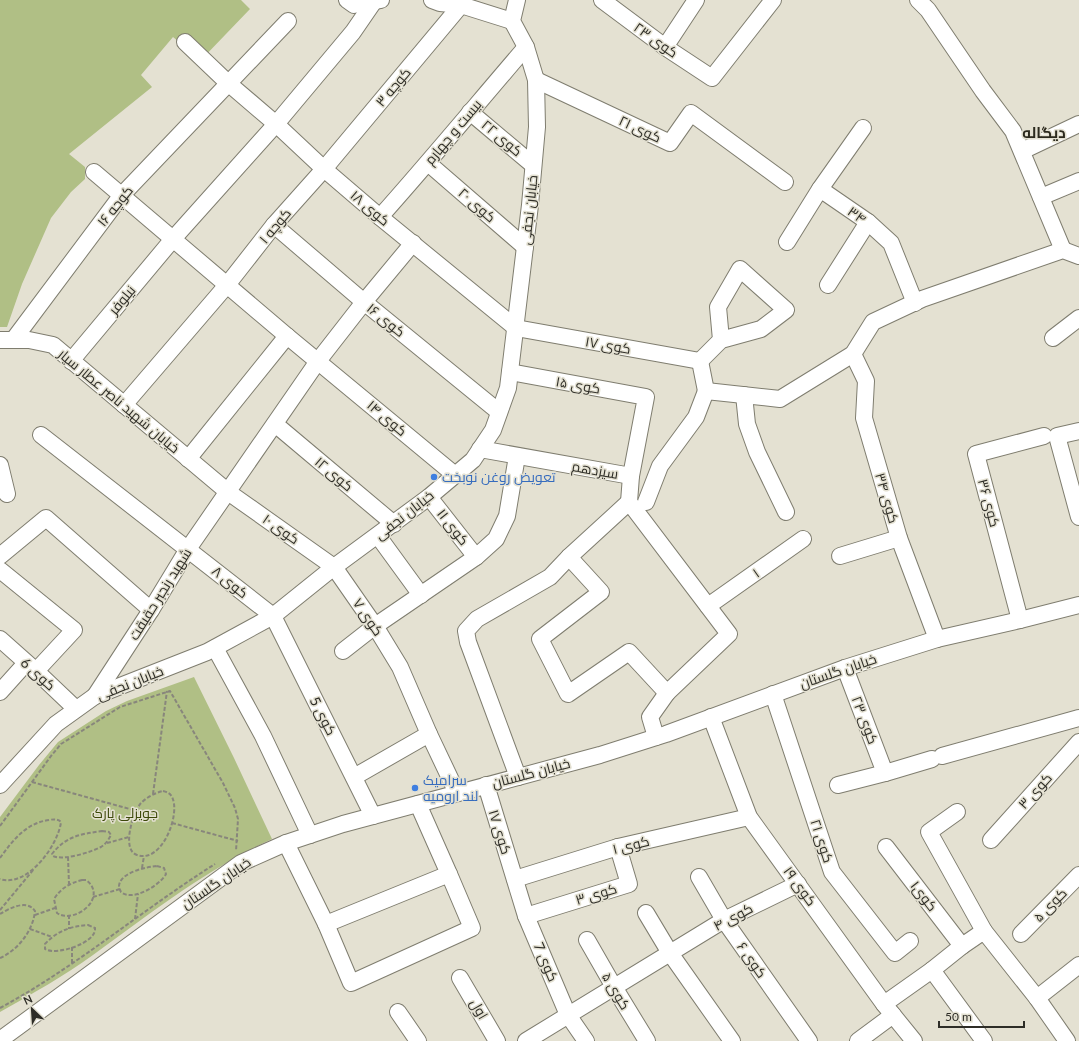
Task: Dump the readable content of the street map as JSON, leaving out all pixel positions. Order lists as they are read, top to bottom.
{
  "streets": {
    "street": [
      "کوی ۲۳",
      "کوچه ۳",
      "کوی ۲۱",
      "بیست و چهارم",
      "کوی ۲۲",
      "کوی ۲۰",
      "کوچه ۱۶",
      "کوی ۱۸",
      "خیابان نجفی",
      "۳۴",
      "کوچه ۱",
      "نیلوفر",
      "کوی ۱۶",
      "کوی ۱۷",
      "کوی ۱۵",
      "خیابان شهید ناصر عطار سیار",
      "کوی ۱۴",
      "سیزدهم",
      "کوی ۱۲",
      "کوی ۳۴",
      "کوی ۳۶",
      "کوی ۱۱",
      "کوی ۱۰",
      "۱",
      "کوی ۸",
      "شهید رنجبر حقیقت",
      "کوی ۷",
      "خیابان گلستان",
      "کوی 6",
      "کوی 5",
      "کوی ۳",
      "کوی ۱",
      "کوی ۱۹",
      "کوی۱",
      "کوی ۵",
      "کوی ۴",
      "کوی ۶",
      "کوی 7",
      "اول"
    ]
  },
  "crossings": [
    ["کوی ۲۳", "خیابان گلستان"],
    ["کوچه ۳", "کوی ۱۸"],
    ["کوچه ۳", "کوچه ۱"],
    ["کوی ۲۱", "خیابان نجفی"],
    ["کوی ۲۱", "خیابان گلستان"],
    ["بیست و چهارم", "کوی ۲۲"],
    ["بیست و چهارم", "کوی ۲۰"],
    ["بیست و چهارم", "کوی ۱۸"],
    ["بیست و چهارم", "خیابان نجفی"],
    ["کوی ۲۲", "خیابان نجفی"],
    ["کوی ۲۰", "خیابان نجفی"],
    ["کوچه ۱۶", "کوی ۱۸"],
    ["کوچه ۱۶", "خیابان شهید ناصر عطار سیار"],
    ["کوچه ۱۶", "کوی ۱۴"],
    ["کوی ۱۸", "خیابان نجفی"],
    ["کوی ۱۸", "کوچه ۱"],
    ["کوی ۱۸", "نیلوفر"],
    ["کوی ۱۸", "کوی ۱۷"],
    ["کوی ۱۸", "شهید رنجبر حقیقت"],
    ["خیابان نجفی", "کوی ۱۶"],
    ["خیابان نجفی", "کوی ۱۷"],
    ["خیابان نجفی", "کوی ۱۵"],
    ["خیابان نجفی", "کوی ۱۴"],
    ["خیابان نجفی", "سیزدهم"],
    ["خیابان نجفی", "کوی ۱۲"],
    ["خیابان نجفی", "کوی ۱۱"],
    ["خیابان نجفی", "کوی ۱۰"],
    ["خیابان نجفی", "کوی ۸"],
    ["خیابان نجفی", "شهید رنجبر حقیقت"],
    ["خیابان نجفی", "کوی ۷"],
    ["خیابان نجفی", "کوی 6"],
    ["خیابان نجفی", "کوی 5"],
    ["کوچه ۱", "کوی ۱۶"],
    ["کوچه ۱", "خیابان شهید ناصر عطار سیار"],
    ["کوچه ۱", "کوی ۱۴"],
    ["نیلوفر", "خیابان شهید ناصر عطار سیار"],
    ["نیلوفر", "کوی ۱۴"],
    ["کوی ۱۶", "شهید رنجبر حقیقت"],
    ["کوی ۱۷", "خیابان گلستان"],
    ["کوی ۱۷", "کوی ۱"],
    ["کوی ۱۷", "کوی 7"],
    ["کوی ۱۵", "سیزدهم"],
    ["خیابان شهید ناصر عطار سیار", "کوی ۱۰"],
    ["خیابان شهید ناصر عطار سیار", "شهید رنجبر حقیقت"],
    ["کوی ۱۴", "شهید رنجبر حقیقت"],
    ["کوی ۱۲", "شهید رنجبر حقیقت"],
    ["کوی ۳۴", "خیابان گلستان"],
    ["کوی ۳۶", "خیابان گلستان"],
    ["کوی ۱۰", "شهید رنجبر حقیقت"],
    ["کوی ۱۰", "کوی ۷"],
    ["کوی ۸", "شهید رنجبر حقیقت"],
    ["کوی ۸", "کوی 5"],
    ["کوی ۷", "خیابان گلستان"],
    ["خیابان گلستان", "کوی 5"],
    ["خیابان گلستان", "کوی ۱۹"],
    ["کوی ۳", "کوی ۱"],
    ["کوی ۳", "کوی 7"],
    ["کوی ۱", "کوی ۱۹"],
    ["کوی ۱", "کوی 7"],
    ["کوی ۱۹", "کوی ۴"],
    ["کوی ۵", "کوی ۴"],
    ["کوی ۴", "کوی ۶"],
    ["کوی ۴", "کوی 7"]
  ],
  "districts": ["دیگاله"],
  "parks": ["جویزلی پارک"],
  "places": ["تعویض روغن نوبخت", "سرامیک لند ارومیه"],
  "scale_bar": "50 m",
  "north": "top left"
}
